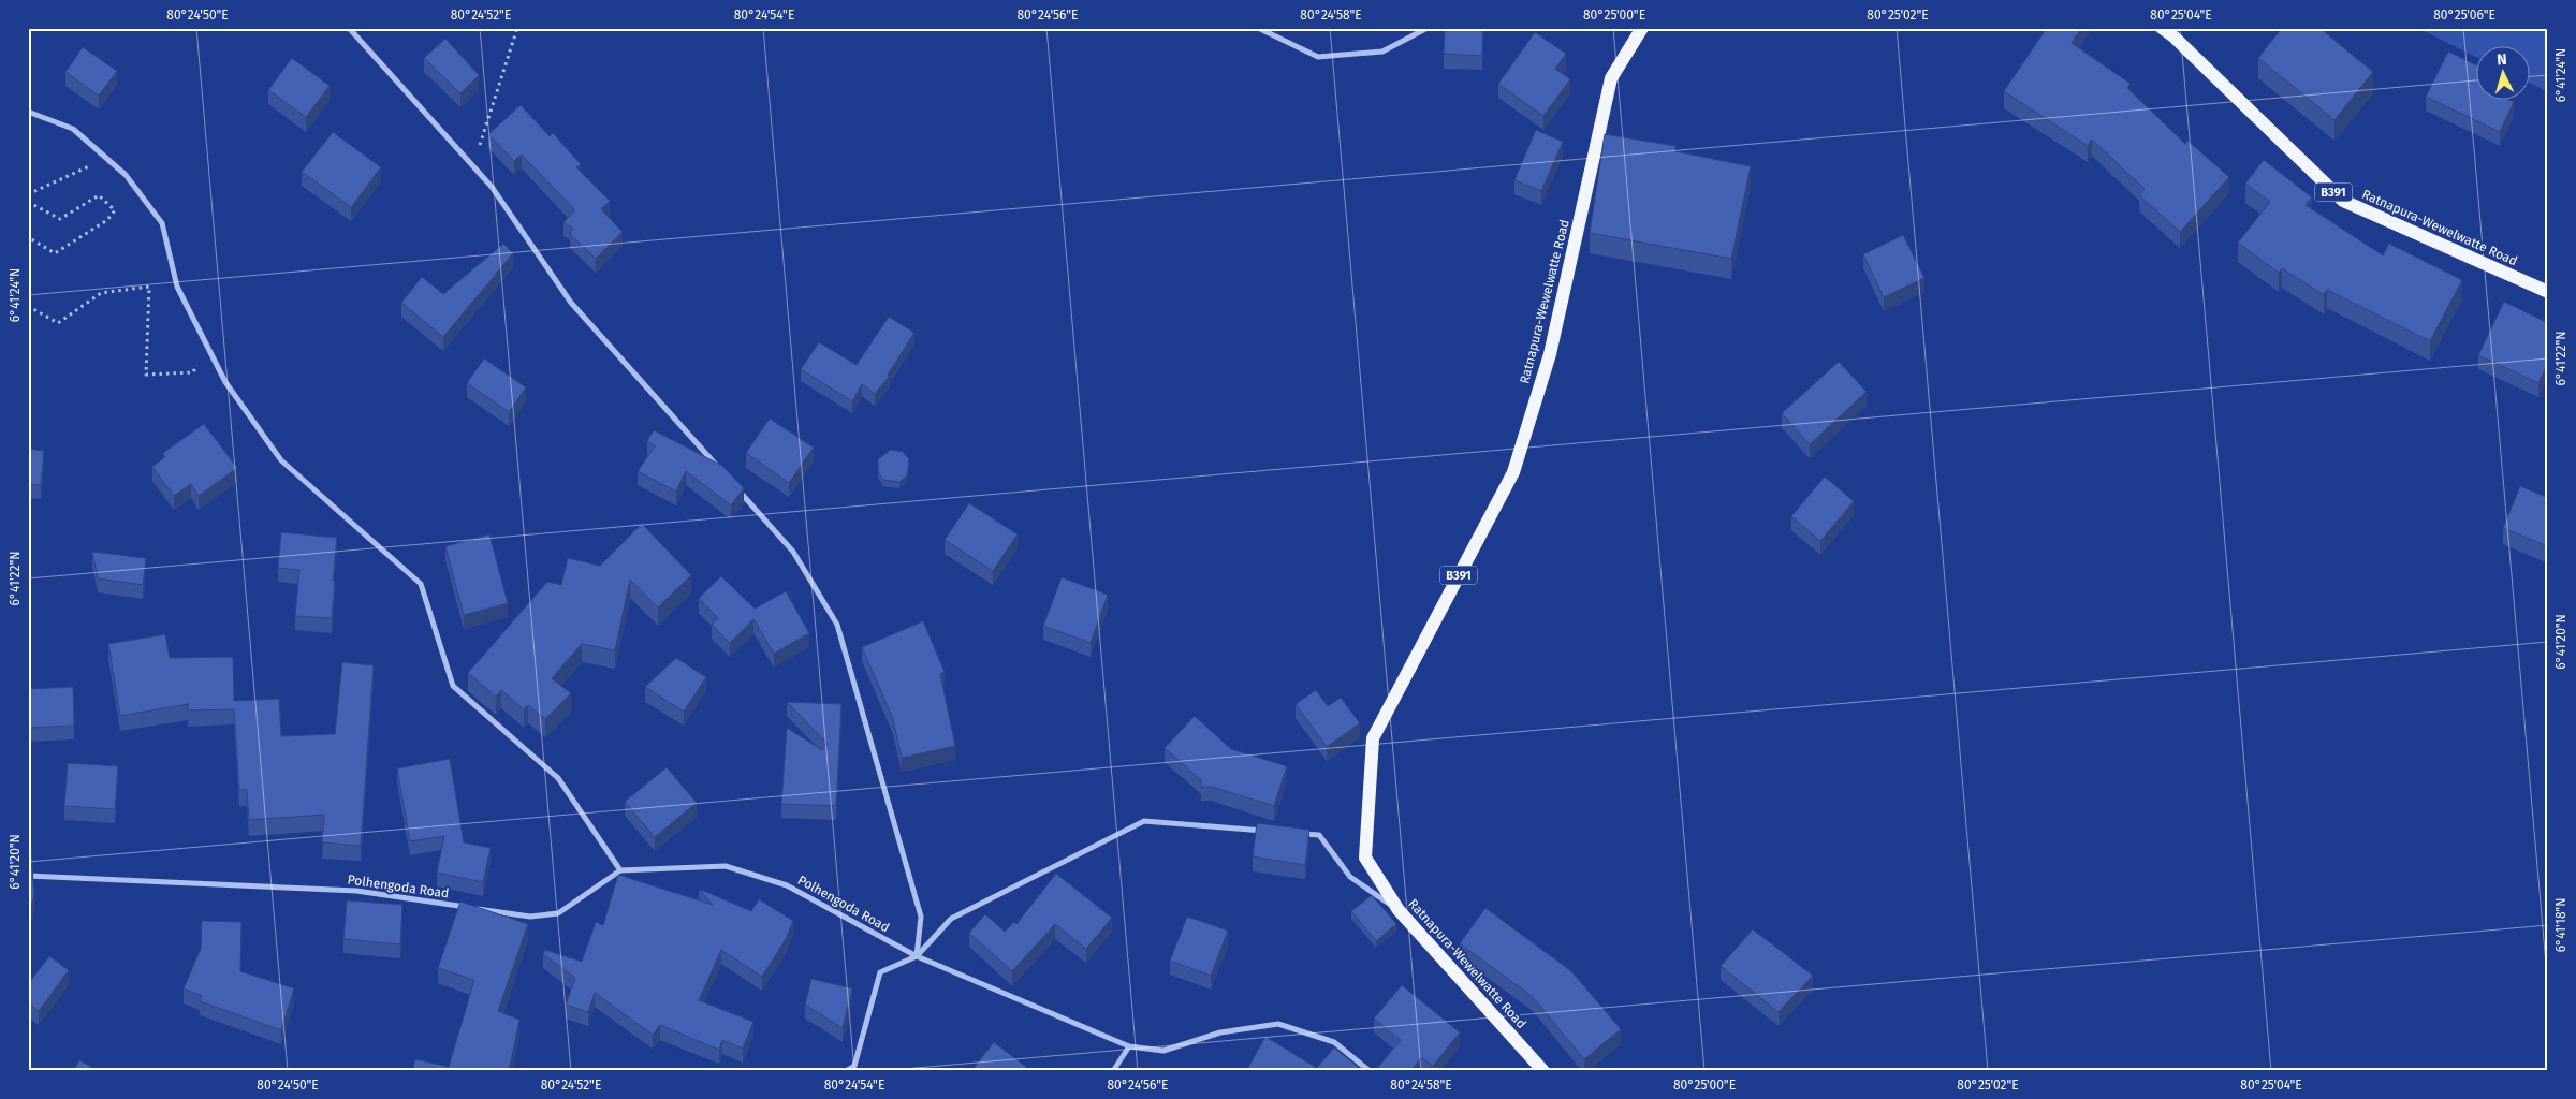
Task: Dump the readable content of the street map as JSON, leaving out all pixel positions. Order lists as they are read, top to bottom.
{
  "streets": {
    "main road": ["B391", "Ratnapura-Wewelwatte Road"],
    "street": ["Polhengoda Road"]
  },
  "north": "top",
  "coordinates": [
    "80°24'50\"E",
    "80°24'52\"E",
    "80°24'54\"E",
    "80°24'56\"E",
    "80°24'58\"E",
    "80°25'00\"E",
    "80°25'02\"E",
    "80°25'04\"E",
    "80°25'06\"E",
    "6°41'24\"N",
    "6°41'22\"N",
    "6°41'20\"N",
    "6°41'18\"N"
  ]
}
